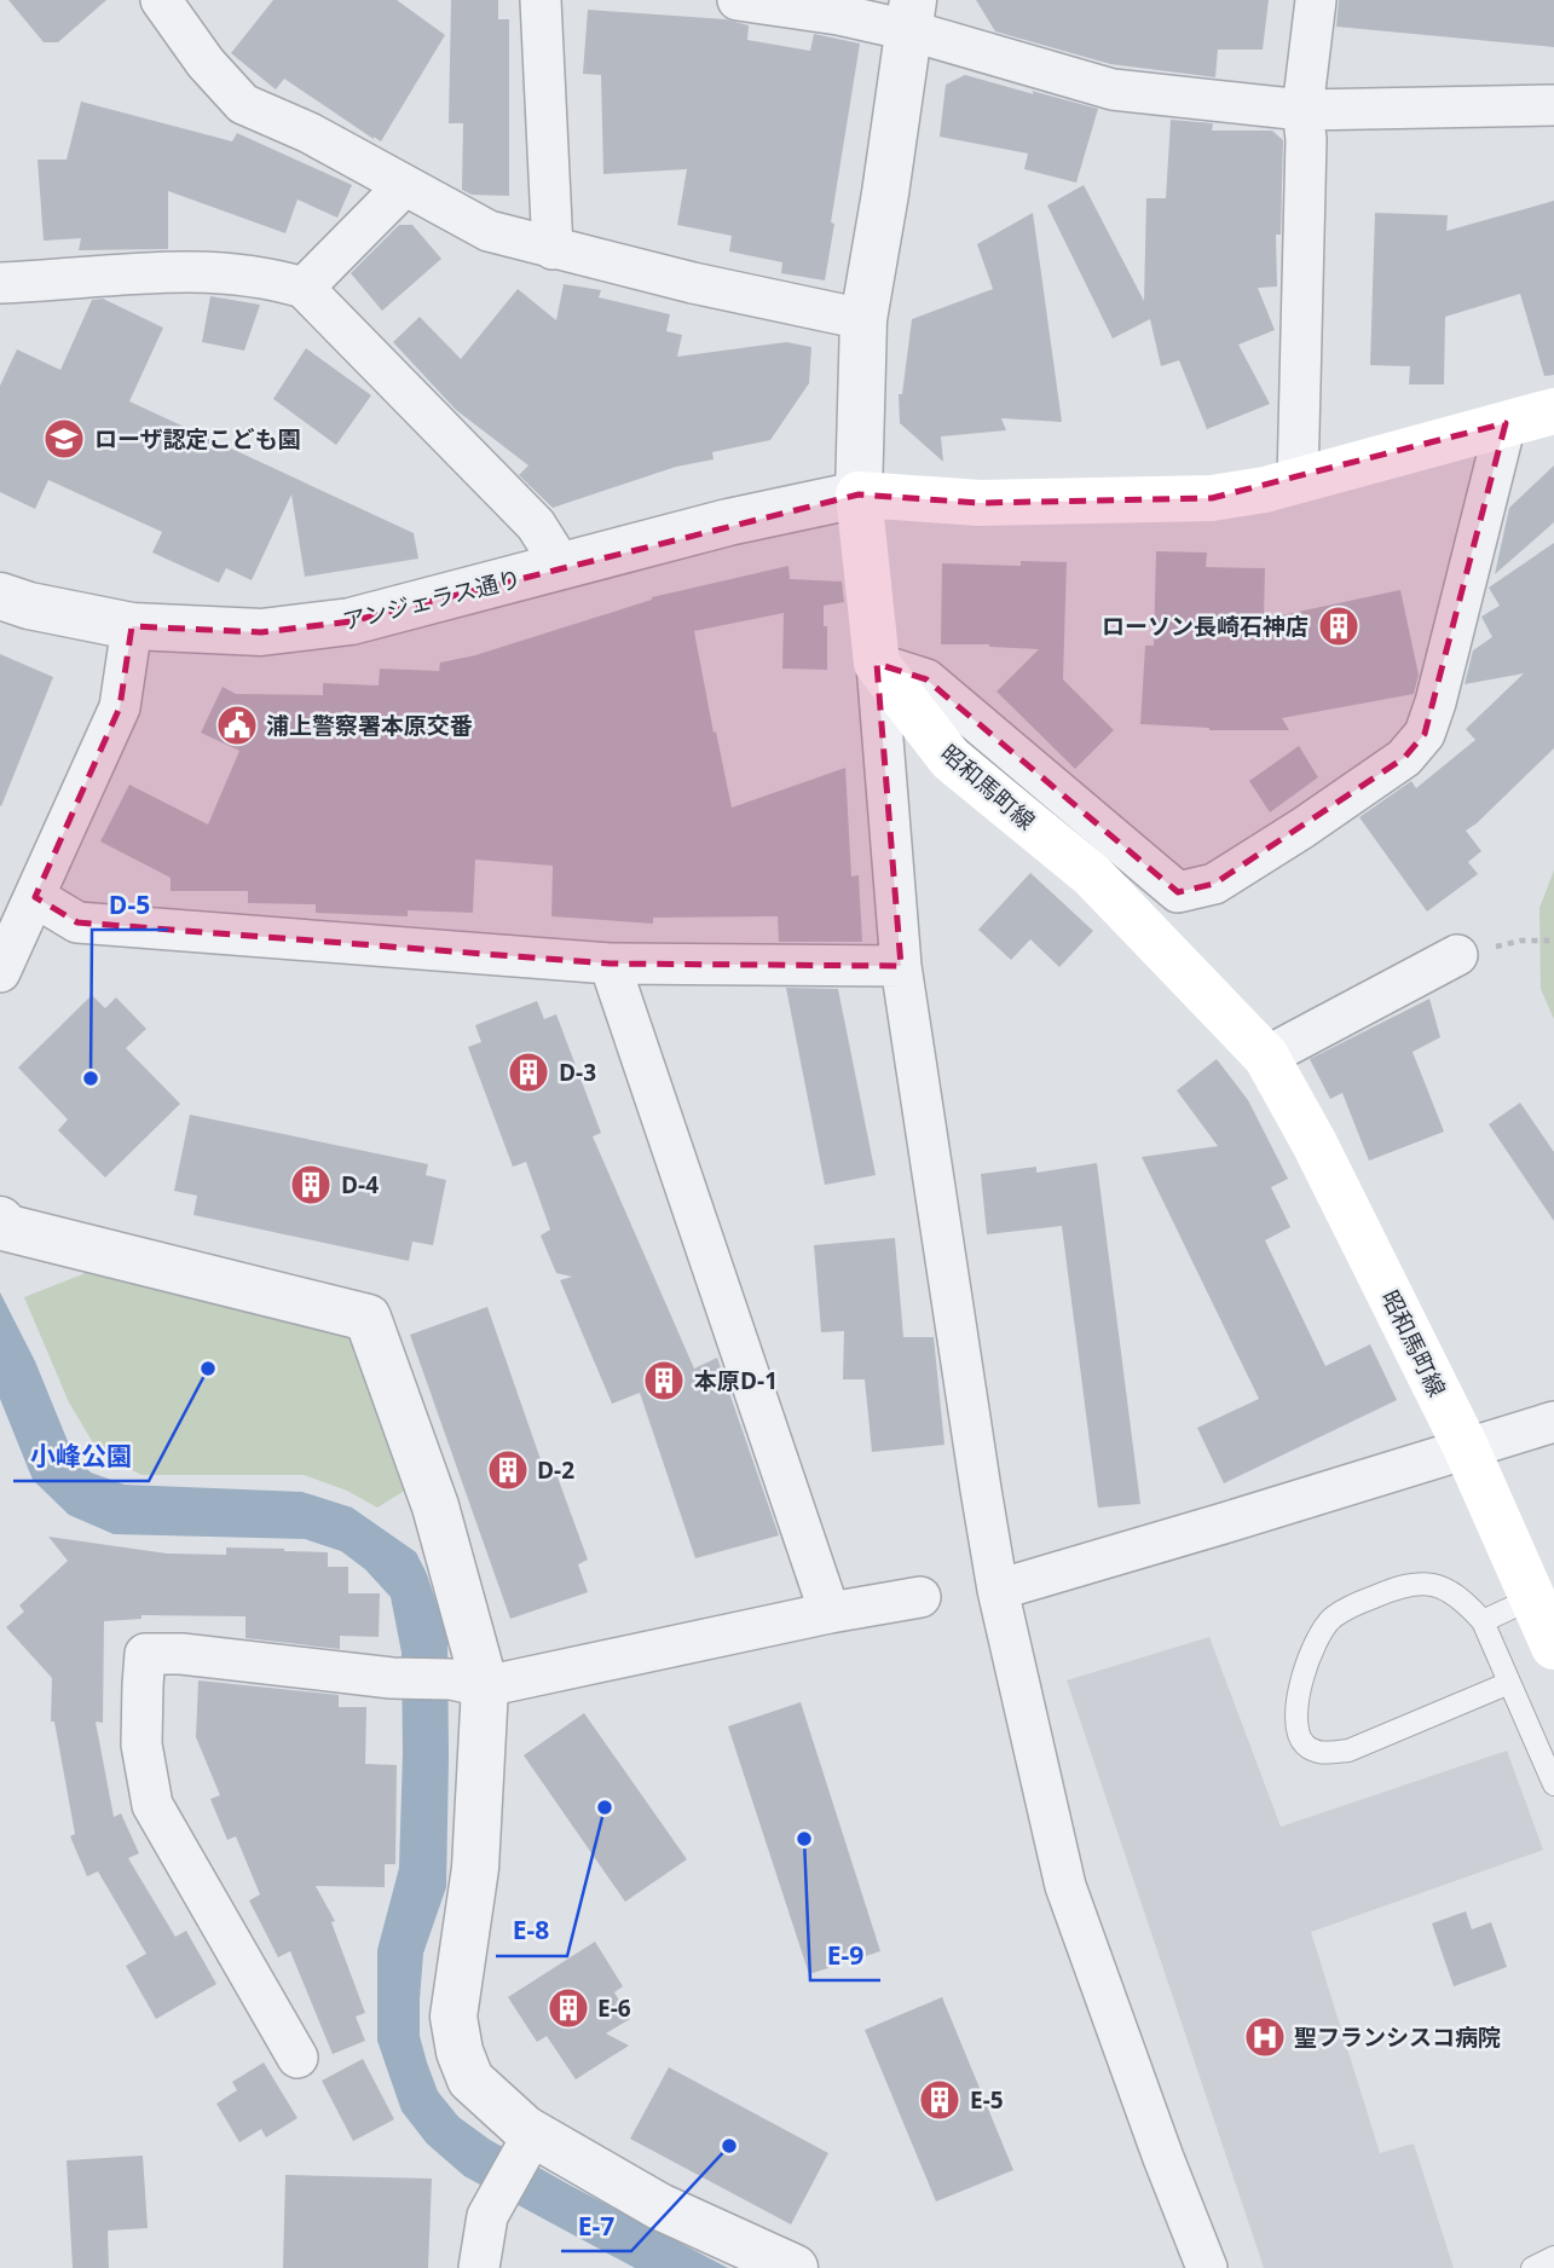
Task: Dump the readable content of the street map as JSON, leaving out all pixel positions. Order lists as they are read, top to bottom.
{
  "streets": {
    "main road": ["昭和馬町線"],
    "street": ["アンジェラス通り"]
  },
  "places": {
    "school or university": ["ローザ認定こども園"],
    "building": [
      "ローソン長崎石神店",
      "D-3",
      "D-4",
      "本原D-1",
      "D-2",
      "E-6",
      "E-5"
    ],
    "public building": ["浦上警察署本原交番"],
    "other": [
      "D-5",
      "小峰公園",
      "E-8",
      "E-9",
      "E-7"
    ],
    "hospital": ["聖フランシスコ病院"]
  }
}
